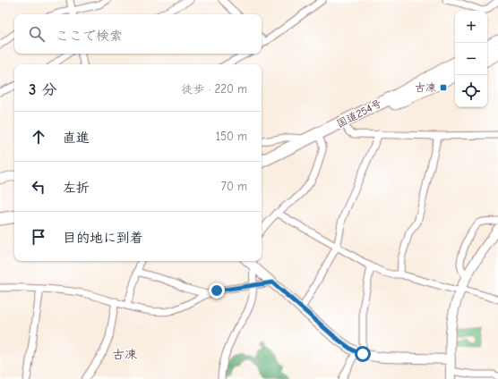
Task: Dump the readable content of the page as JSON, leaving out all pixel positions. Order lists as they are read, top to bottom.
{
  "streets": {
    "highway": ["国道254号"]
  },
  "districts": ["古凍"],
  "places": {
    "transit": ["古凍"]
  },
  "page": {
    "map_buttons": ["+", "−"],
    "search": "ここで検索",
    "heading": ["3 分", "徒歩 · 220 m"],
    "list": [
      ["直進", "150 m"],
      ["左折", "70 m"],
      "目的地に到着"
    ]
  }
}
